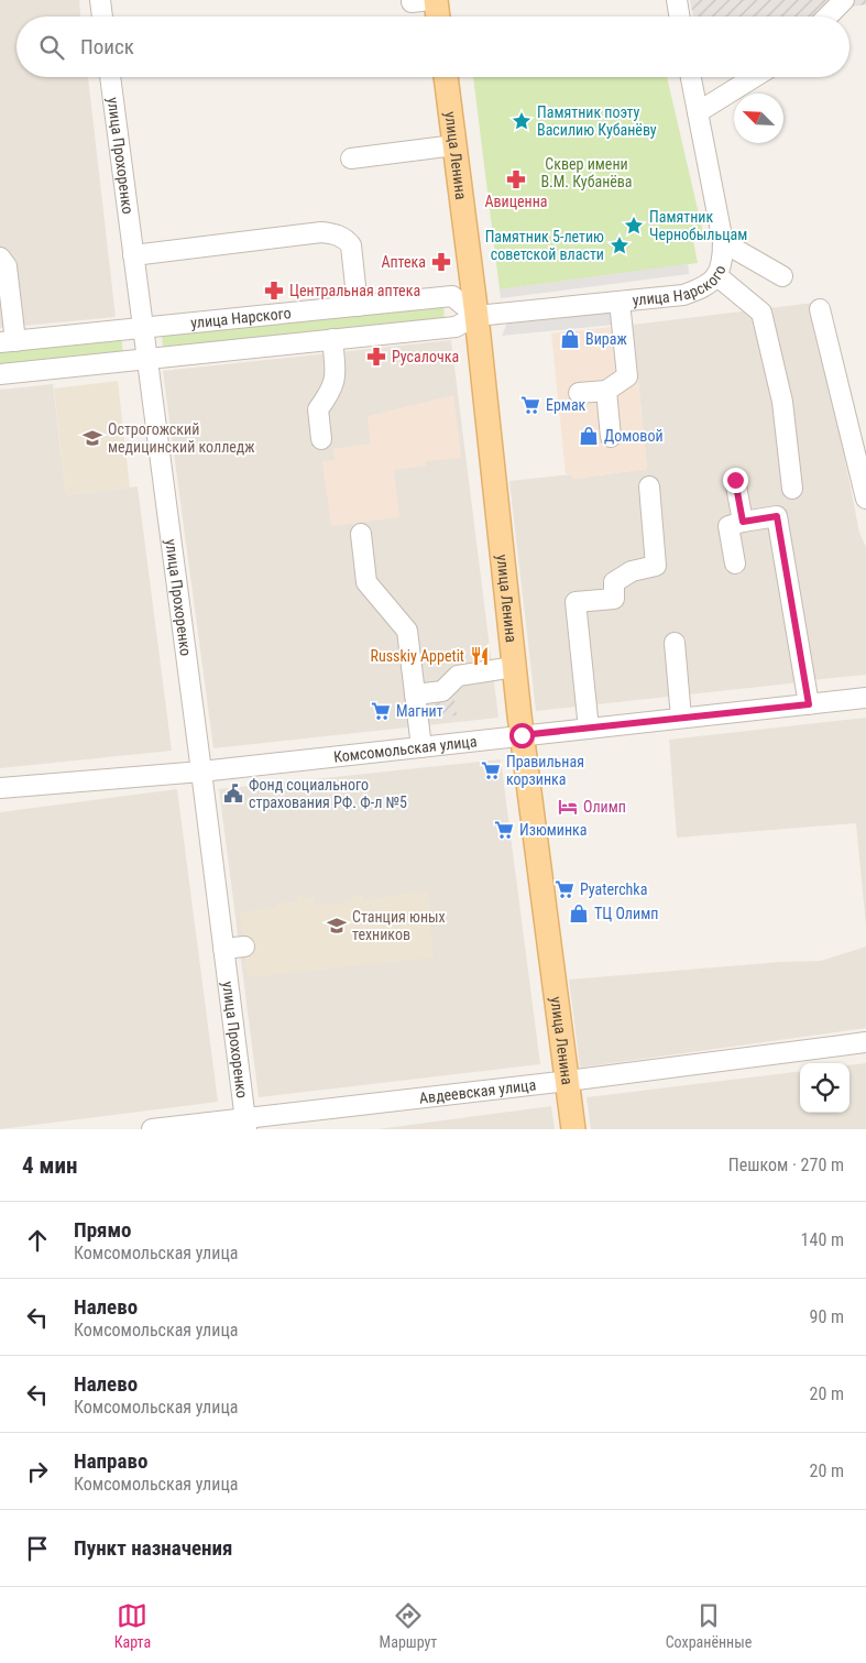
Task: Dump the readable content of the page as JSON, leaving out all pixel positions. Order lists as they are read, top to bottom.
{
  "streets": {
    "main road": ["улица Ленина"],
    "street": [
      "улица Прохоренко",
      "улица Нарского",
      "Комсомольская улица",
      "Авдеевская улица"
    ]
  },
  "crossings": [
    ["улица Прохоренко", "улица Нарского"],
    ["улица Прохоренко", "Комсомольская улица"],
    ["улица Прохоренко", "Авдеевская улица"],
    ["улица Ленина", "улица Нарского"],
    ["улица Ленина", "Комсомольская улица"],
    ["улица Ленина", "Авдеевская улица"]
  ],
  "parks": ["Сквер имени В.М. Кубанёва"],
  "places": {
    "place": ["Памятник поэту Василию Кубанёву", "Памятник Чернобыльцам", "Памятник 5-летию советской власти"],
    "pharmacy": [
      "Авиценна",
      "Аптека",
      "Центральная аптека",
      "Русалочка"
    ],
    "shop": ["Вираж", "Домовой", "ТЦ Олимп"],
    "supermarket": [
      "Ермак",
      "Магнит",
      "Правильная корзинка",
      "Изюминка",
      "Pyaterchka"
    ],
    "school or university": ["Острогожский медицинский колледж", "Станция юных техников"],
    "restaurant": ["Russkiy Appetit"],
    "public building": ["Фонд социального страхования РФ. Ф-л №5"],
    "hotel": ["Олимп"]
  },
  "north": "top left",
  "page": {
    "search": "Поиск",
    "heading": ["4 мин", "Пешком · 270 m"],
    "list": [
      ["Прямо", "Комсомольская улица", "140 m"],
      ["Налево", "Комсомольская улица", "90 m"],
      ["Налево", "Комсомольская улица", "20 m"],
      ["Направо", "Комсомольская улица", "20 m"],
      "Пункт назначения"
    ],
    "nav": ["Карта", "Маршрут", "Сохранённые"]
  }
}
